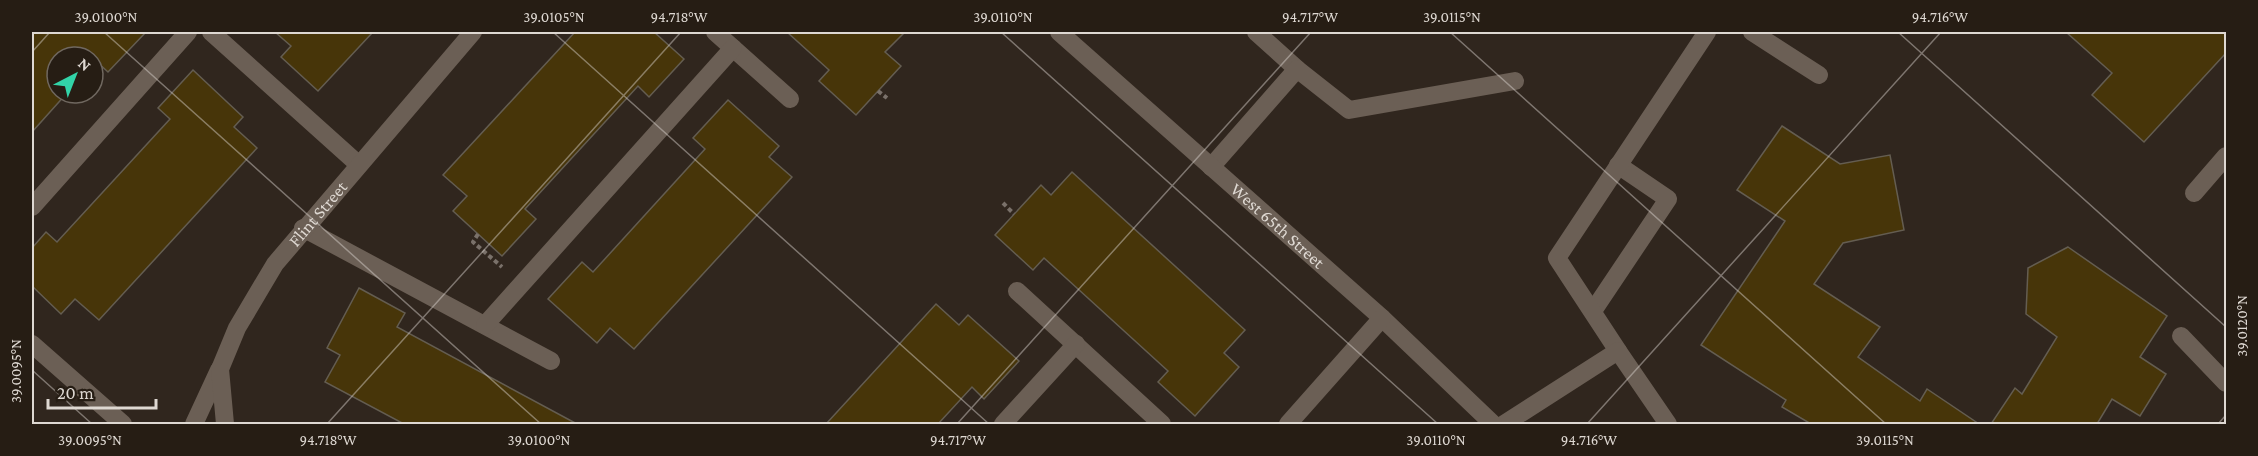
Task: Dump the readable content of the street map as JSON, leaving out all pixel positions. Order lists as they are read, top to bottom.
{
  "streets": {
    "street": ["Flint Street", "West 65th Street"]
  },
  "scale_bar": "20 m",
  "north": "top right",
  "coordinates": [
    "39.0100°N",
    "39.0105°N",
    "94.718°W",
    "39.0110°N",
    "94.717°W",
    "39.0115°N",
    "94.716°W",
    "39.0120°N",
    "39.0095°N"
  ]
}
